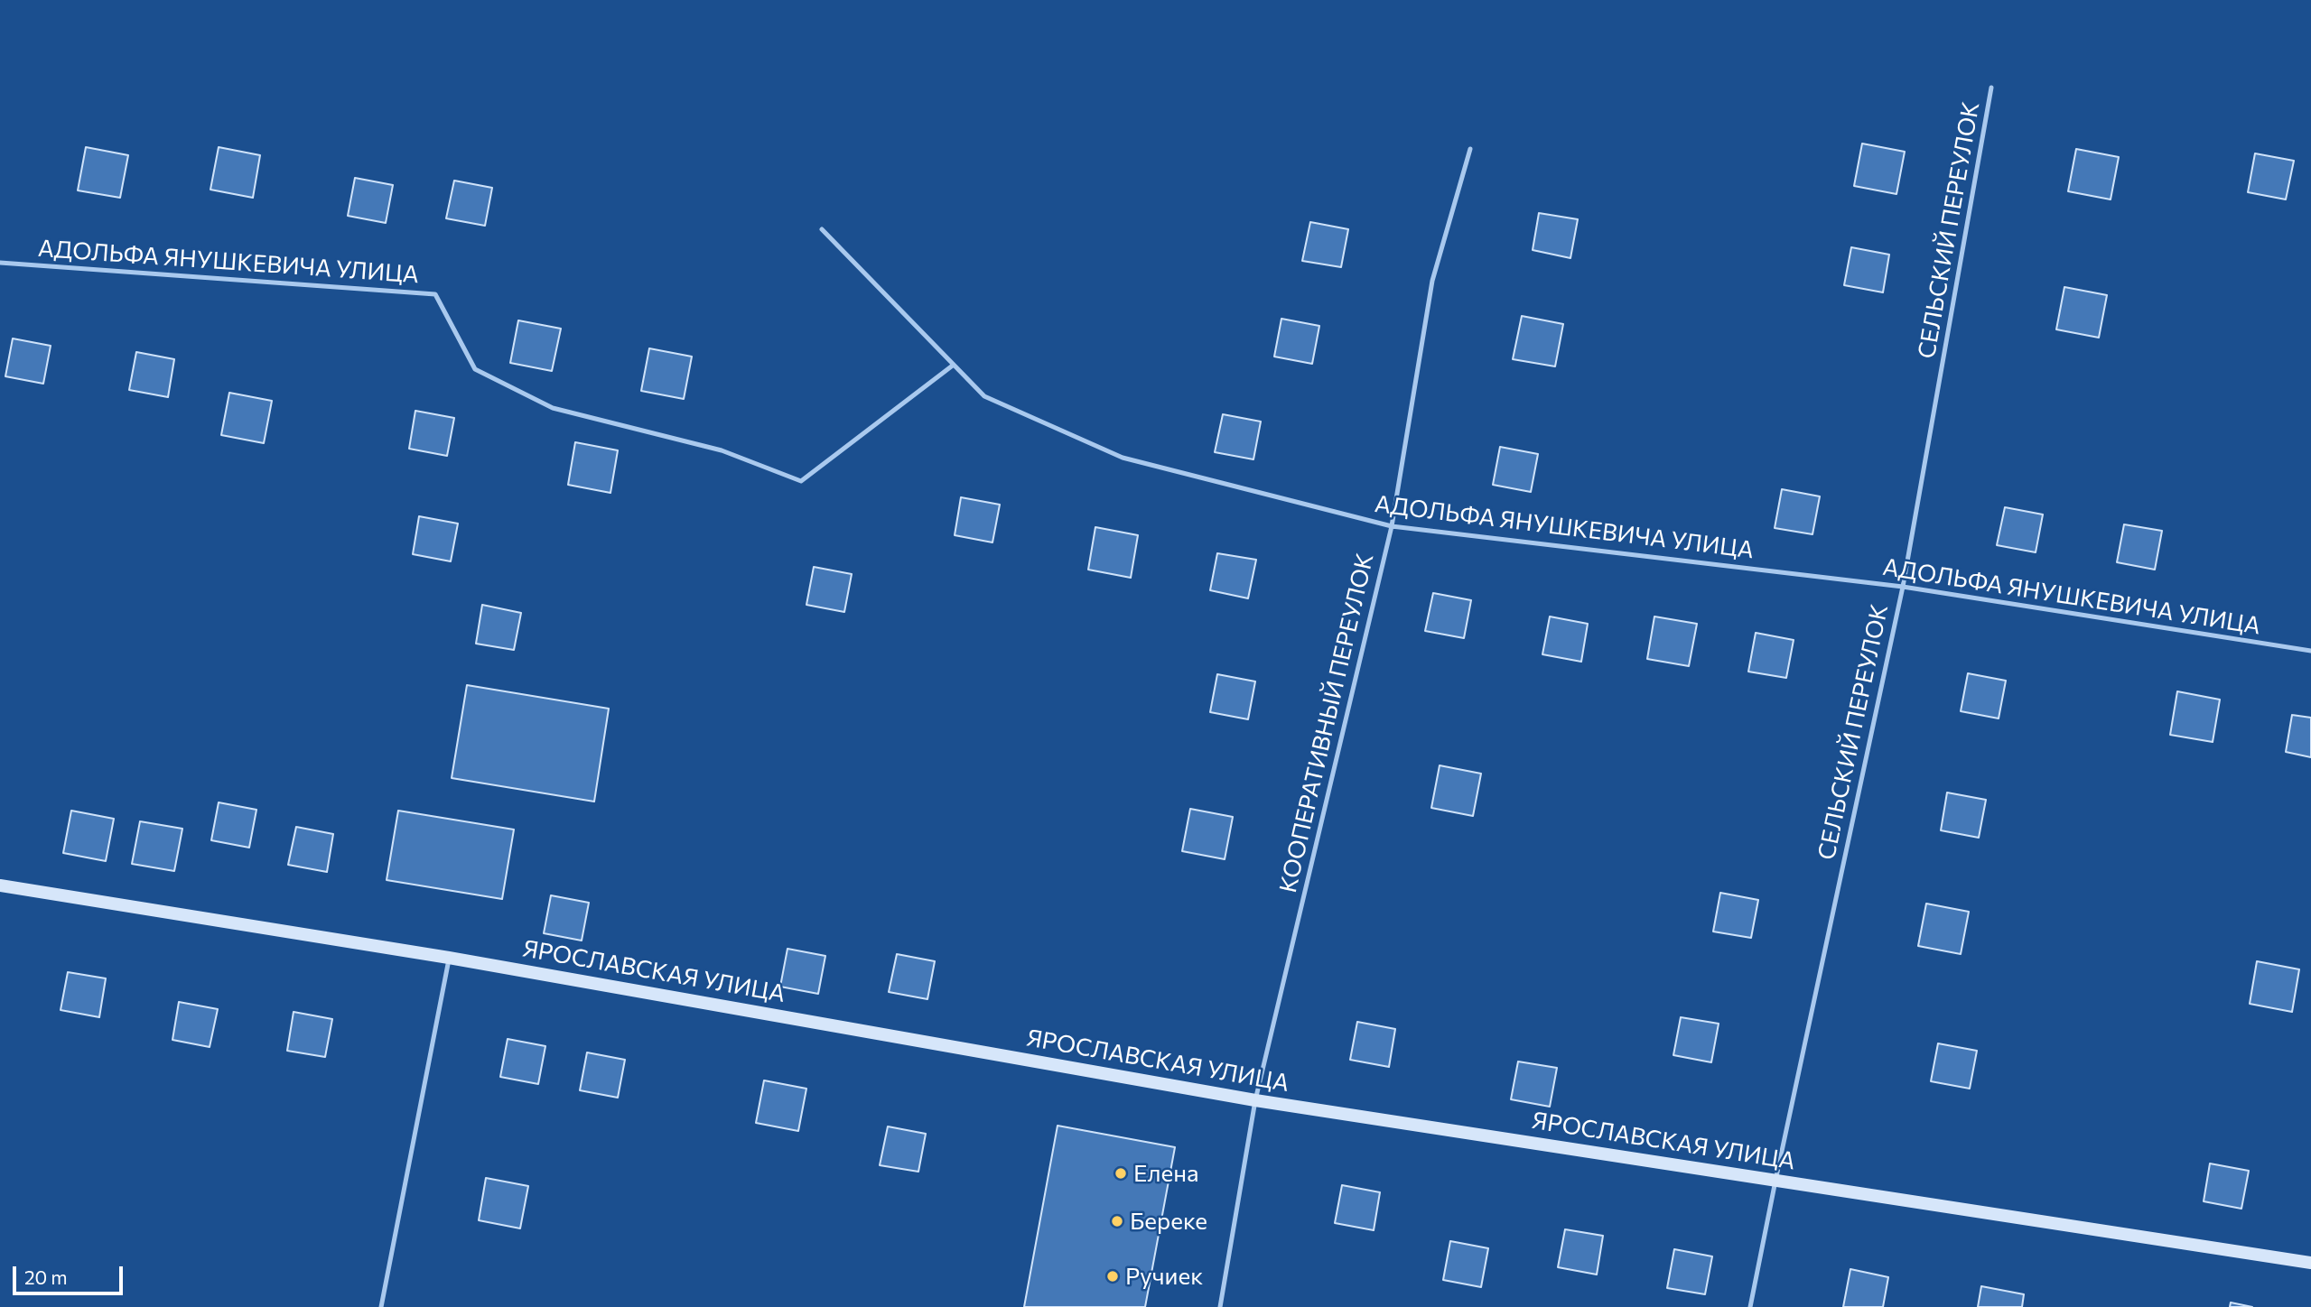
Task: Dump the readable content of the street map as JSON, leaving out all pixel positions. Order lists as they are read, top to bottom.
{
  "streets": {
    "main road": ["ЯРОСЛАВСКАЯ УЛИЦА"],
    "lane": ["СЕЛЬСКИЙ ПЕРЕУЛОК", "АДОЛЬФА ЯНУШКЕВИЧА УЛИЦА", "КООПЕРАТИВНЫЙ ПЕРЕУЛОК"]
  },
  "crossings": [
    ["СЕЛЬСКИЙ ПЕРЕУЛОК", "АДОЛЬФА ЯНУШКЕВИЧА УЛИЦА"],
    ["СЕЛЬСКИЙ ПЕРЕУЛОК", "ЯРОСЛАВСКАЯ УЛИЦА"],
    ["АДОЛЬФА ЯНУШКЕВИЧА УЛИЦА", "КООПЕРАТИВНЫЙ ПЕРЕУЛОК"],
    ["КООПЕРАТИВНЫЙ ПЕРЕУЛОК", "ЯРОСЛАВСКАЯ УЛИЦА"]
  ],
  "places": ["Елена", "Береке", "Ручиек"],
  "scale_bar": "20 m"
}
